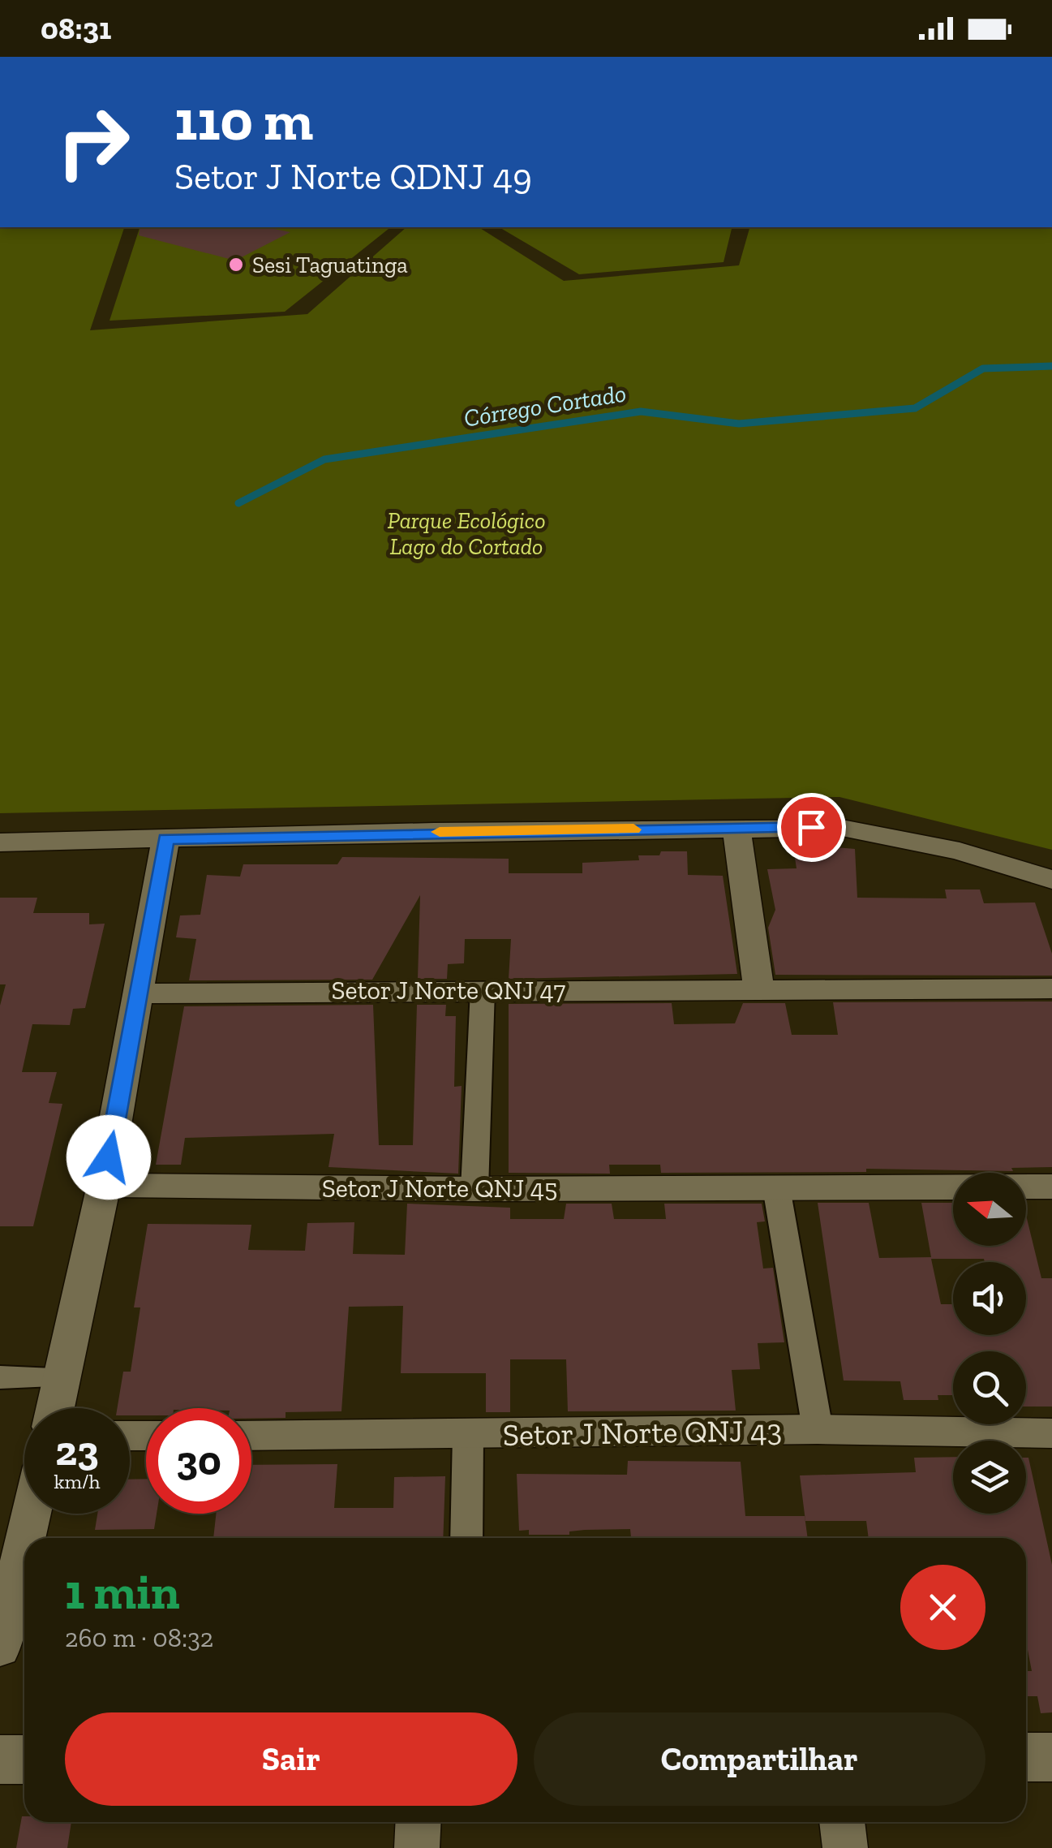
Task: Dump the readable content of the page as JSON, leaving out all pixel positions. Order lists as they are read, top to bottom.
{
  "streets": {
    "street": ["Setor J Norte QNJ 47", "Setor J Norte QNJ 45", "Setor J Norte QNJ 43"]
  },
  "water": ["Córrego Cortado"],
  "parks": ["Parque Ecológico Lago do Cortado"],
  "places": ["Sesi Taguatinga"],
  "north": "left",
  "page": {
    "status": "08:31",
    "turn": ["110 m", "Setor J Norte QDNJ 49"],
    "speed": "23 km/h",
    "limit": "30",
    "heading": ["1 min", "260 m · 08:32"],
    "buttons": ["Sair", "Compartilhar"]
  }
}
